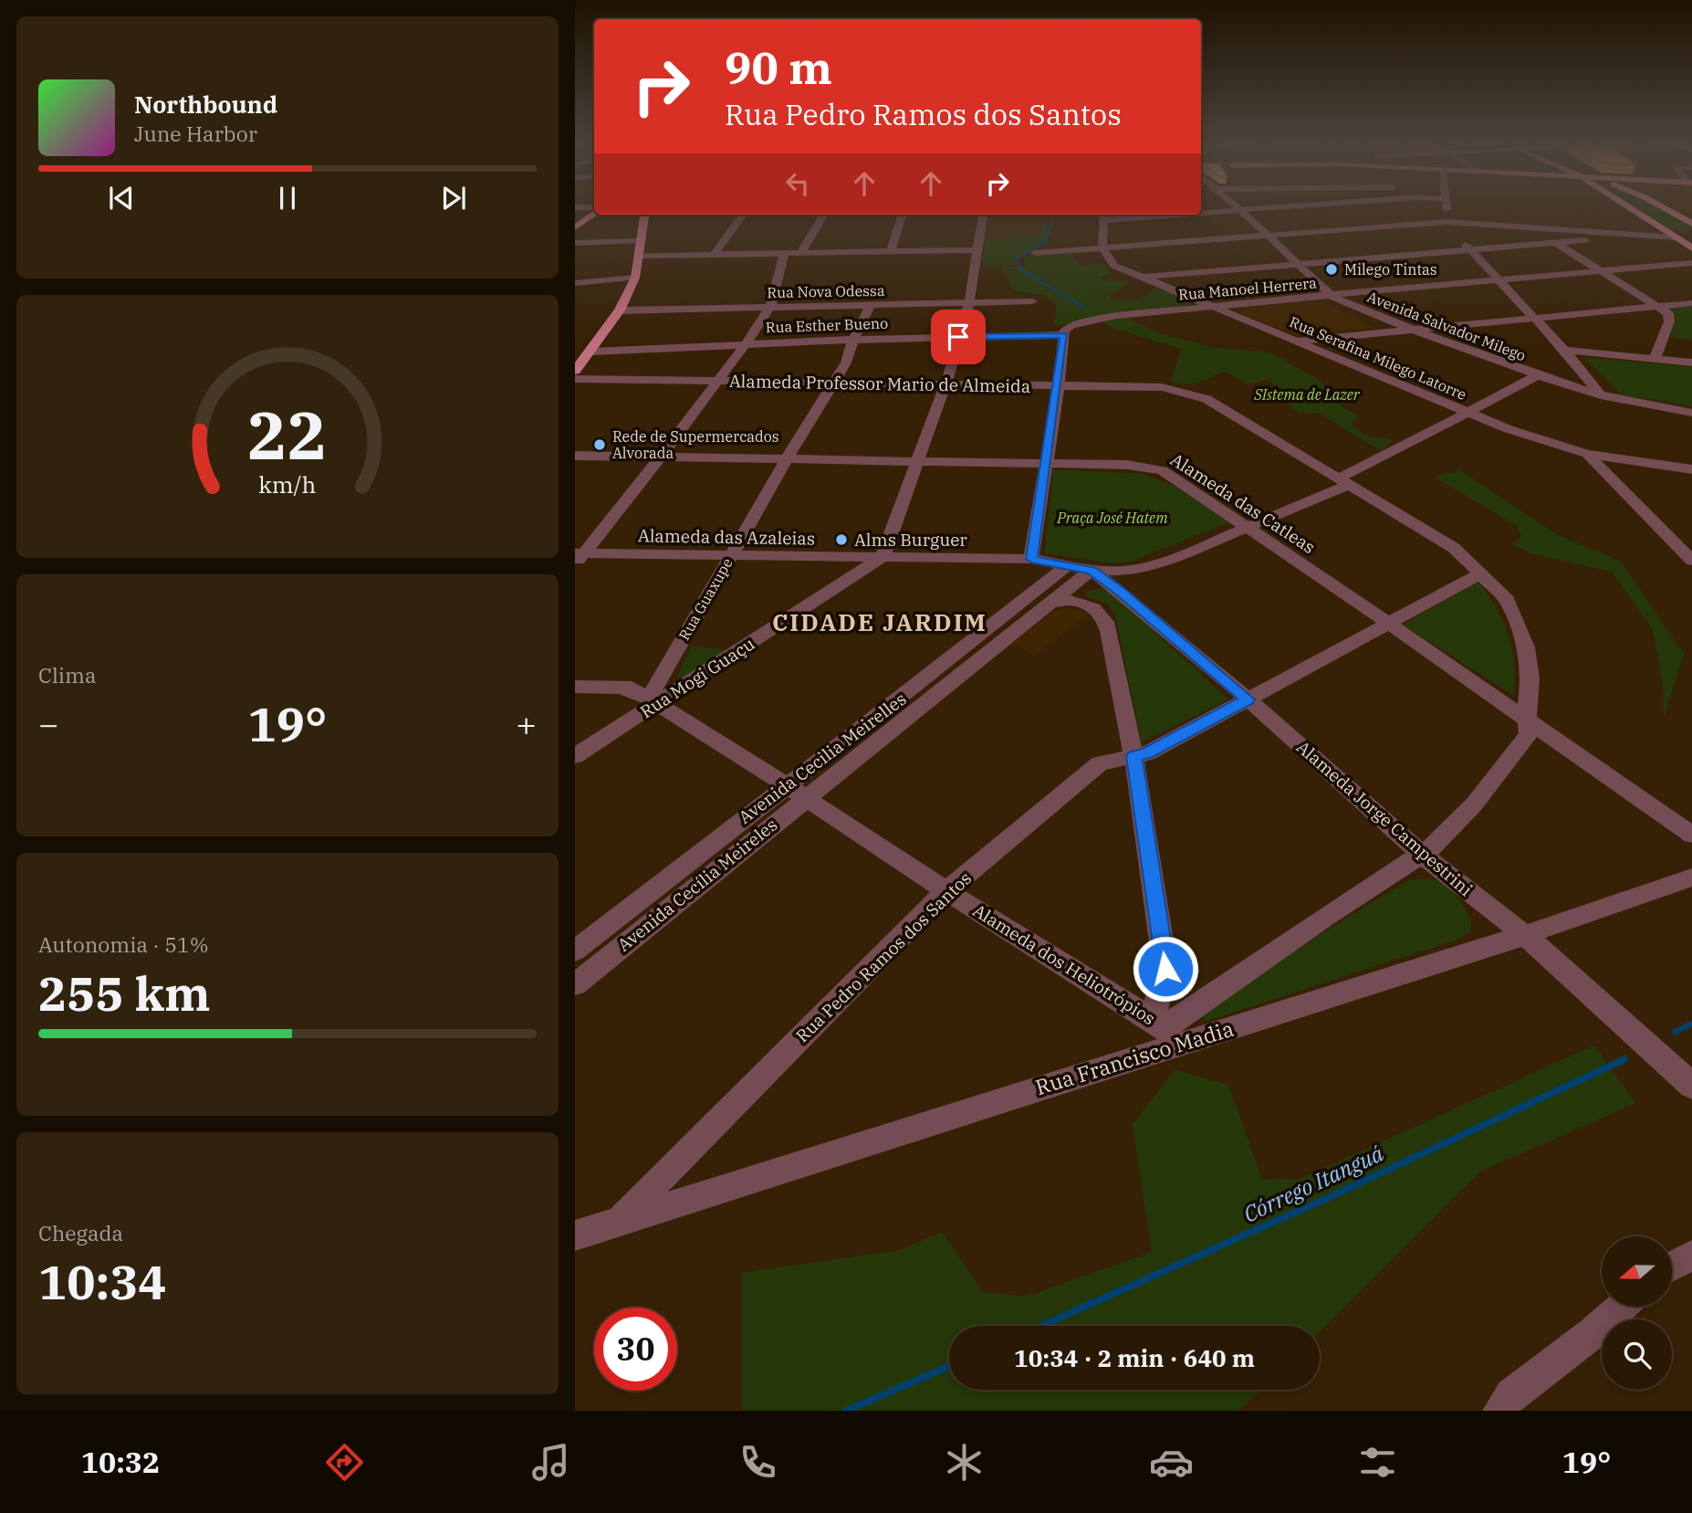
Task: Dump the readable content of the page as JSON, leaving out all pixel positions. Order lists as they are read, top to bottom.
{
  "streets": {
    "street": [
      "Rua Manoel Herrera",
      "Rua Nova Odessa",
      "Rua Esther Bueno",
      "Avenida Salvador Milego",
      "Rua Serafina Milego Latorre",
      "Alameda Professor Mario de Almeida",
      "Alameda das Catleas",
      "Alameda das Azaleias",
      "Rua Guaxupe",
      "Rua Mogi Guaçu",
      "Avenida Cecilia Meirelles",
      "Alameda Jorge Campestrini",
      "Avenida Cecília Meireles",
      "Rua Pedro Ramos dos Santos",
      "Alameda dos Heliotrópios",
      "Rua Francisco Madia"
    ]
  },
  "crossings": [
    ["Rua Manoel Herrera", "Rua Esther Bueno"],
    ["Rua Manoel Herrera", "Avenida Salvador Milego"],
    ["Rua Manoel Herrera", "Rua Serafina Milego Latorre"],
    ["Rua Nova Odessa", "Rua Guaxupe"],
    ["Rua Esther Bueno", "Rua Guaxupe"],
    ["Alameda Professor Mario de Almeida", "Alameda das Catleas"],
    ["Alameda Professor Mario de Almeida", "Rua Guaxupe"],
    ["Alameda Professor Mario de Almeida", "Alameda Jorge Campestrini"],
    ["Alameda Professor Mario de Almeida", "Rua Pedro Ramos dos Santos"],
    ["Alameda Professor Mario de Almeida", "Alameda dos Heliotrópios"],
    ["Alameda Professor Mario de Almeida", "Rua Francisco Madia"],
    ["Alameda das Catleas", "Rua Guaxupe"],
    ["Alameda das Catleas", "Rua Pedro Ramos dos Santos"],
    ["Alameda das Azaleias", "Rua Guaxupe"],
    ["Alameda das Azaleias", "Rua Mogi Guaçu"],
    ["Alameda das Azaleias", "Avenida Cecilia Meirelles"],
    ["Alameda das Azaleias", "Alameda Jorge Campestrini"],
    ["Rua Guaxupe", "Rua Mogi Guaçu"],
    ["Rua Guaxupe", "Alameda dos Heliotrópios"],
    ["Rua Mogi Guaçu", "Alameda dos Heliotrópios"],
    ["Avenida Cecilia Meirelles", "Alameda Jorge Campestrini"],
    ["Avenida Cecilia Meirelles", "Alameda dos Heliotrópios"],
    ["Alameda Jorge Campestrini", "Avenida Cecília Meireles"],
    ["Alameda Jorge Campestrini", "Rua Pedro Ramos dos Santos"],
    ["Alameda Jorge Campestrini", "Rua Francisco Madia"],
    ["Avenida Cecília Meireles", "Alameda dos Heliotrópios"],
    ["Rua Pedro Ramos dos Santos", "Alameda dos Heliotrópios"],
    ["Rua Pedro Ramos dos Santos", "Rua Francisco Madia"],
    ["Alameda dos Heliotrópios", "Rua Francisco Madia"]
  ],
  "districts": ["CIDADE JARDIM"],
  "water": ["Córrego Itanguá"],
  "parks": ["SIstema de Lazer", "Praça José Hatem"],
  "places": ["Milego Tintas", "Rede de Supermercados Alvorada", "Alms Burguer"],
  "north": "left",
  "page": {
    "turn": ["90 m", "Rua Pedro Ramos dos Santos"],
    "song": ["Northbound", "June Harbor"],
    "tile": [
      "Clima",
      ["Autonomia · 51%", "255 km"],
      ["Chegada", "10:34"]
    ],
    "heat": ["−", "19°", "+"],
    "limit": "30",
    "trip": "10:34 · 2 min · 640 m",
    "tabs": ["10:32", "19°"],
    "gauge": ["22", "km/h"]
  }
}
